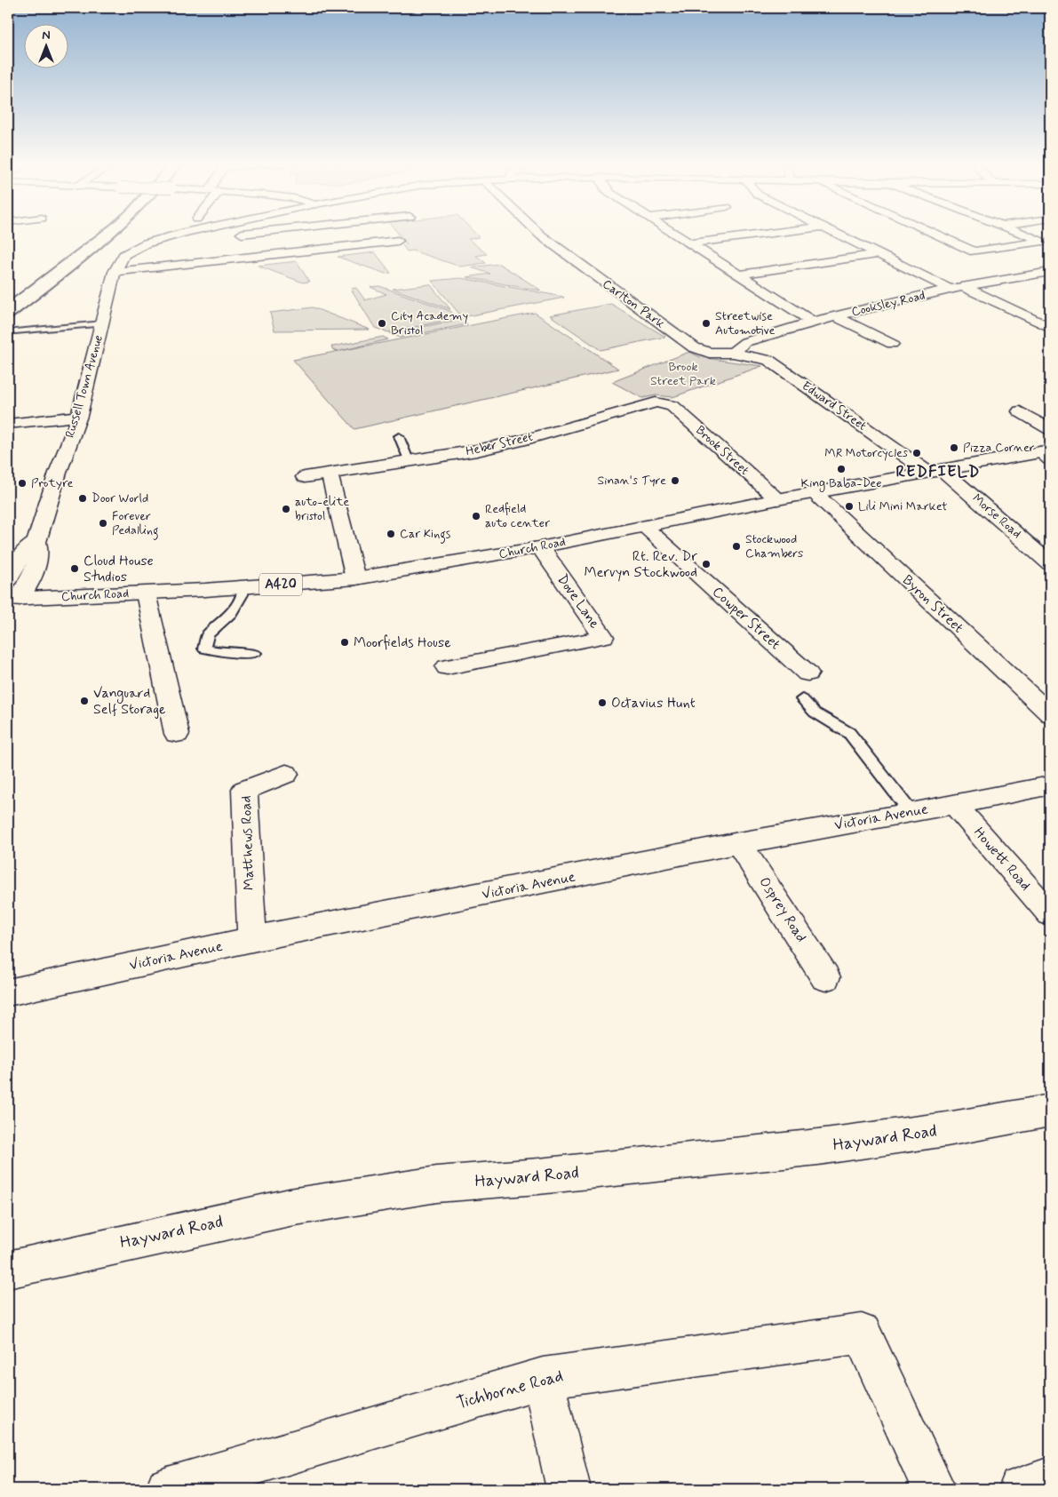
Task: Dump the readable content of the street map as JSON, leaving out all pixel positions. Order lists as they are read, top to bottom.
{
  "streets": {
    "street": [
      "Carlton Park",
      "Cooksley Road",
      "Russell Town Avenue",
      "Edward Street",
      "Heber Street",
      "Brook Street",
      "Morse Road",
      "Church Road",
      "A420",
      "Dove Lane",
      "Byron Street",
      "Cowper Street",
      "Victoria Avenue",
      "Matthews Road",
      "Howett Road",
      "Osprey Road",
      "Hayward Road",
      "Tichborne Road"
    ]
  },
  "crossings": [
    ["Carlton Park", "Cooksley Road"],
    ["Carlton Park", "Edward Street"],
    ["Cooksley Road", "Edward Street"],
    ["Russell Town Avenue", "Church Road"],
    ["Edward Street", "Morse Road"],
    ["Edward Street", "Church Road"],
    ["Heber Street", "Brook Street"],
    ["Brook Street", "Church Road"],
    ["Morse Road", "Church Road"],
    ["Church Road", "Dove Lane"],
    ["Church Road", "Byron Street"],
    ["Church Road", "Cowper Street"],
    ["Victoria Avenue", "Matthews Road"],
    ["Victoria Avenue", "Howett Road"],
    ["Victoria Avenue", "Osprey Road"]
  ],
  "districts": ["REDFIELD"],
  "parks": ["Brook Street Park"],
  "places": [
    "City Academy Bristol",
    "Streetwise Automotive",
    "Pizza Corner",
    "MR Motorcycles",
    "King Baba-Dee",
    "Sinan's Tyre",
    "Protyre",
    "Door World",
    "Lili Mini Market",
    "auto-elite bristol",
    "Redfield auto center",
    "Forever Pedalling",
    "Car Kings",
    "Stockwood Chambers",
    "Rt. Rev. Dr Mervyn Stockwood",
    "Cloud House Studios",
    "Moorfields House",
    "Vanguard Self Storage",
    "Octavius Hunt"
  ],
  "north": "top"
}
